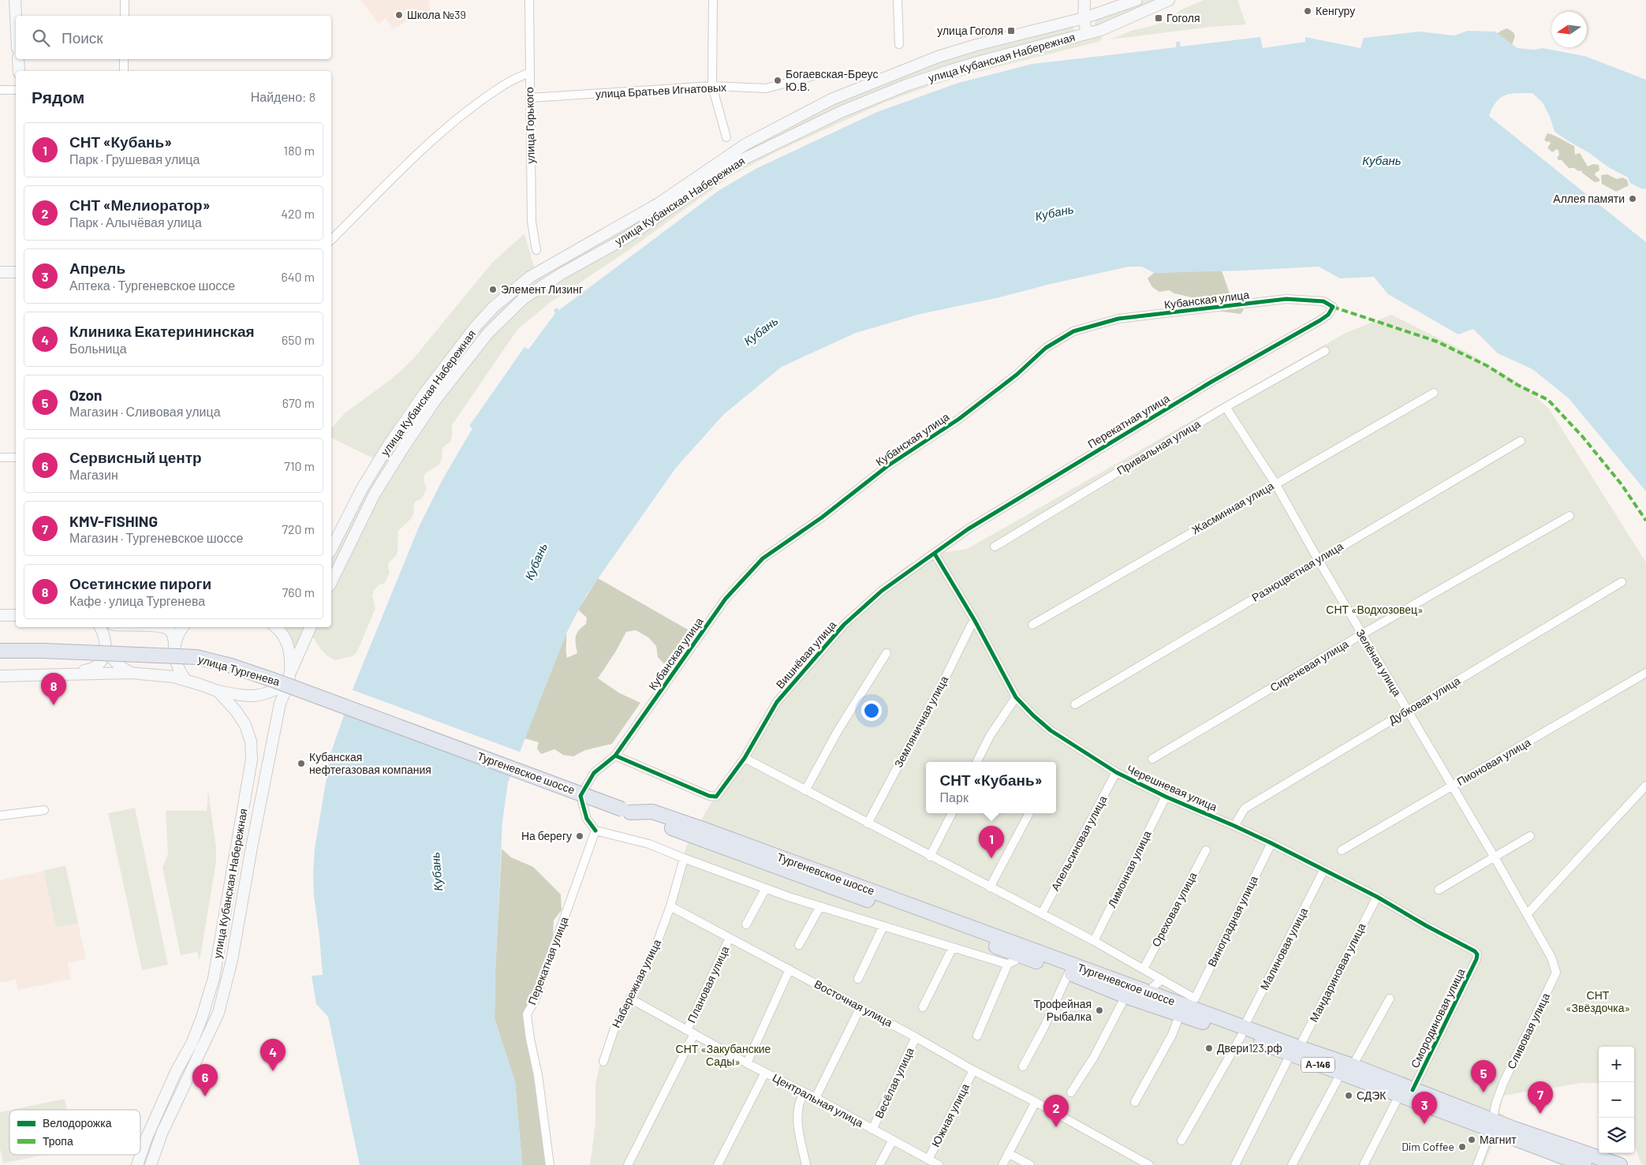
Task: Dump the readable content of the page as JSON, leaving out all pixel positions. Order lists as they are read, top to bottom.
{
  "streets": {
    "highway": ["улица Тургенева", "Тургеневское шоссе", "А-146"],
    "main road": ["улица Кубанская Набережная"],
    "street": [
      "улица Братьев Игнатовых",
      "улица Горького",
      "Кубанская улица",
      "Перекатная улица",
      "Привальная улица",
      "Жасминная улица",
      "Разноцветная улица",
      "Вишнёвая улица",
      "Зелёная улица",
      "Сиреневая улица",
      "Дубковая улица",
      "Земляничная улица",
      "Пионовая улица",
      "Черешневая улица",
      "Апельсиновая улица",
      "Лимонная улица",
      "Ореховая улица",
      "Виноградная улица",
      "Малиновая улица",
      "Мандариновая улица",
      "Набережная улица",
      "Плановая улица",
      "Восточная улица",
      "Смородиновая улица",
      "Сливовая улица",
      "Весёлая улица",
      "Центральная улица",
      "Южная улица"
    ]
  },
  "crossings": [
    ["улица Братьев Игнатовых", "улица Горького"],
    ["Кубанская улица", "Перекатная улица"],
    ["Кубанская улица", "Вишнёвая улица"],
    ["Перекатная улица", "Вишнёвая улица"],
    ["Перекатная улица", "Черешневая улица"],
    ["Привальная улица", "Зелёная улица"],
    ["Жасминная улица", "Зелёная улица"],
    ["Разноцветная улица", "Зелёная улица"],
    ["Вишнёвая улица", "Черешневая улица"],
    ["Зелёная улица", "Сиреневая улица"],
    ["Зелёная улица", "Дубковая улица"],
    ["Зелёная улица", "Пионовая улица"],
    ["Зелёная улица", "Сливовая улица"],
    ["улица Тургенева", "Тургеневское шоссе"],
    ["Дубковая улица", "Черешневая улица"],
    ["Земляничная улица", "Черешневая улица"],
    ["Тургеневское шоссе", "Виноградная улица"],
    ["Тургеневское шоссе", "Малиновая улица"],
    ["Тургеневское шоссе", "Мандариновая улица"],
    ["Тургеневское шоссе", "Смородиновая улица"],
    ["Тургеневское шоссе", "Сливовая улица"],
    ["Черешневая улица", "Апельсиновая улица"],
    ["Черешневая улица", "Лимонная улица"],
    ["Черешневая улица", "Виноградная улица"],
    ["Черешневая улица", "Малиновая улица"],
    ["Черешневая улица", "Мандариновая улица"],
    ["Черешневая улица", "Смородиновая улица"],
    ["Набережная улица", "Восточная улица"],
    ["Набережная улица", "Центральная улица"],
    ["Плановая улица", "Восточная улица"],
    ["Плановая улица", "Центральная улица"],
    ["Восточная улица", "Весёлая улица"],
    ["Восточная улица", "Южная улица"],
    ["Весёлая улица", "Центральная улица"],
    ["Центральная улица", "Южная улица"]
  ],
  "water": ["Кубань"],
  "parks": ["СНТ «Водхозовец»", "СНТ «Звёздочка»", "СНТ «Закубанские Сады»"],
  "places": {
    "other": [
      "Кенгуру",
      "Школа №39",
      "Богаевская-Бреус Ю.В.",
      "Аллея памяти",
      "Элемент Лизинг",
      "Кубанская нефтегазовая компания",
      "На берегу",
      "Трофейная Рыбалка",
      "Двери123.рф",
      "СДЭК",
      "Магнит",
      "Dim Coffee"
    ],
    "transit": ["Гоголя", "улица Гоголя"]
  },
  "legend": ["Велодорожка", "Тропа"],
  "north": "left",
  "page": {
    "search": "Поиск",
    "heading": ["Рядом", "Найдено: 8"],
    "list": [
      {
        "mark": "1",
        "name": "СНТ «Кубань»",
        "note": "Парк · Грушевая улица",
        "value": "180 m"
      },
      {
        "mark": "2",
        "name": "СНТ «Мелиоратор»",
        "note": "Парк · Алычёвая улица",
        "value": "420 m"
      },
      {
        "mark": "3",
        "name": "Апрель",
        "note": "Аптека · Тургеневское шоссе",
        "value": "640 m"
      },
      {
        "mark": "4",
        "name": "Клиника Екатерининская",
        "note": "Больница",
        "value": "650 m"
      },
      {
        "mark": "5",
        "name": "Ozon",
        "note": "Магазин · Сливовая улица",
        "value": "670 m"
      },
      {
        "mark": "6",
        "name": "Сервисный центр",
        "note": "Магазин",
        "value": "710 m"
      },
      {
        "mark": "7",
        "name": "KMV-FISHING",
        "note": "Магазин · Тургеневское шоссе",
        "value": "720 m"
      },
      {
        "mark": "8",
        "name": "Осетинские пироги",
        "note": "Кафе · улица Тургенева",
        "value": "760 m"
      }
    ],
    "pins": [
      "8",
      "1",
      "4",
      "5",
      "6",
      "7",
      "3",
      "2"
    ],
    "popup": ["СНТ «Кубань»", "Парк"],
    "map_buttons": ["+", "−"]
  }
}
